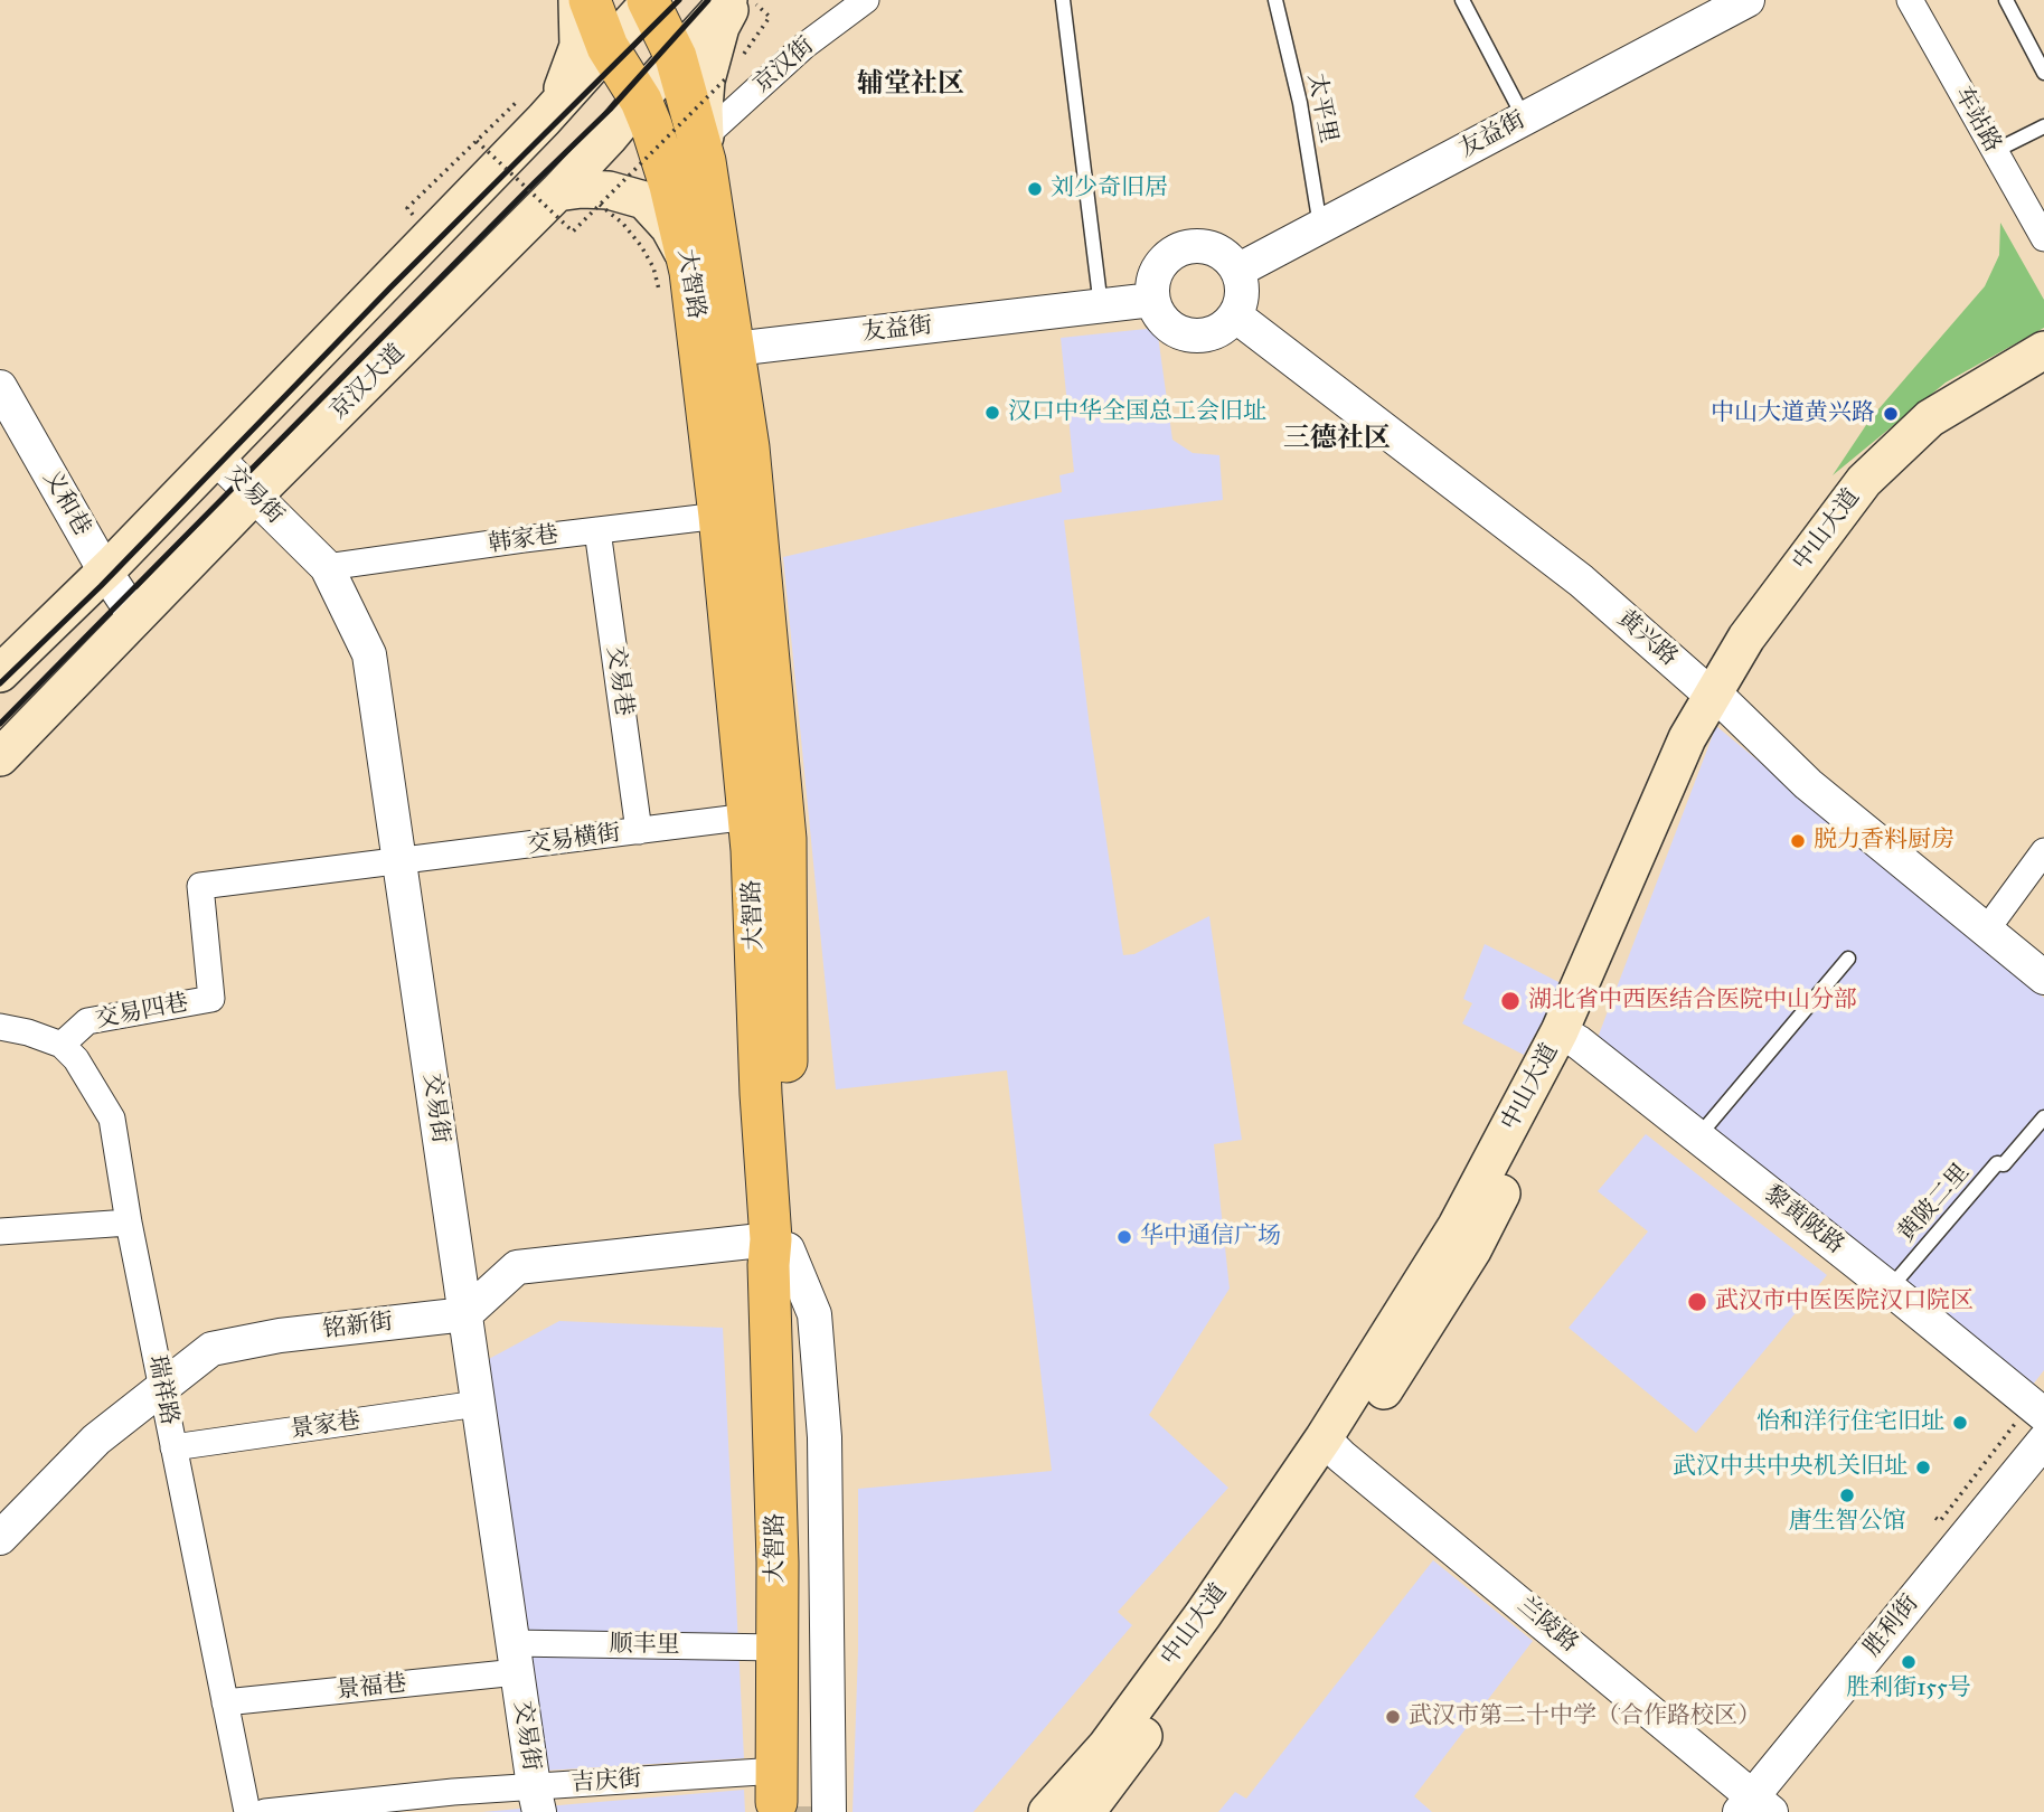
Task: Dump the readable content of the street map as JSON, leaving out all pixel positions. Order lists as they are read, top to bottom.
{
  "streets": {
    "main road": ["大智路", "京汉大道", "中山大道"],
    "street": [
      "京汉街",
      "车站路",
      "友益街",
      "交易街",
      "义和巷",
      "韩家巷",
      "黄兴路",
      "交易巷",
      "交易横街",
      "交易四巷",
      "黎黄陂路",
      "铭新街",
      "瑞祥路",
      "景家巷",
      "兰陵路",
      "胜利街",
      "顺丰里",
      "景福巷",
      "吉庆街"
    ],
    "lane": ["太平里", "黄陂二里"]
  },
  "crossings": [
    ["太平里", "友益街"],
    ["友益街", "大智路"],
    ["友益街", "黄兴路"],
    ["大智路", "京汉大道"],
    ["大智路", "韩家巷"],
    ["大智路", "交易横街"],
    ["大智路", "顺丰里"],
    ["大智路", "吉庆街"],
    ["京汉大道", "交易街"],
    ["京汉大道", "义和巷"],
    ["交易街", "韩家巷"],
    ["交易街", "交易横街"],
    ["交易街", "铭新街"],
    ["交易街", "景家巷"],
    ["交易街", "顺丰里"],
    ["交易街", "景福巷"],
    ["交易街", "吉庆街"],
    ["中山大道", "黄兴路"],
    ["中山大道", "黎黄陂路"],
    ["中山大道", "兰陵路"],
    ["韩家巷", "交易巷"],
    ["交易巷", "交易横街"],
    ["交易横街", "交易四巷"],
    ["交易四巷", "瑞祥路"],
    ["黄陂二里", "黎黄陂路"],
    ["铭新街", "瑞祥路"],
    ["瑞祥路", "景家巷"],
    ["瑞祥路", "景福巷"],
    ["兰陵路", "胜利街"],
    ["顺丰里", "景福巷"]
  ],
  "districts": ["辅堂社区", "三德社区"],
  "places": [
    "刘少奇旧居",
    "汉口中华全国总工会旧址",
    "中山大道黄兴路",
    "脱力香料厨房",
    "湖北省中西医结合医院中山分部",
    "华中通信广场",
    "武汉市中医医院汉口院区",
    "怡和洋行住宅旧址",
    "武汉中共中央机关旧址",
    "唐生智公馆",
    "胜利街155号",
    "武汉市第二十中学（合作路校区）"
  ]
}
